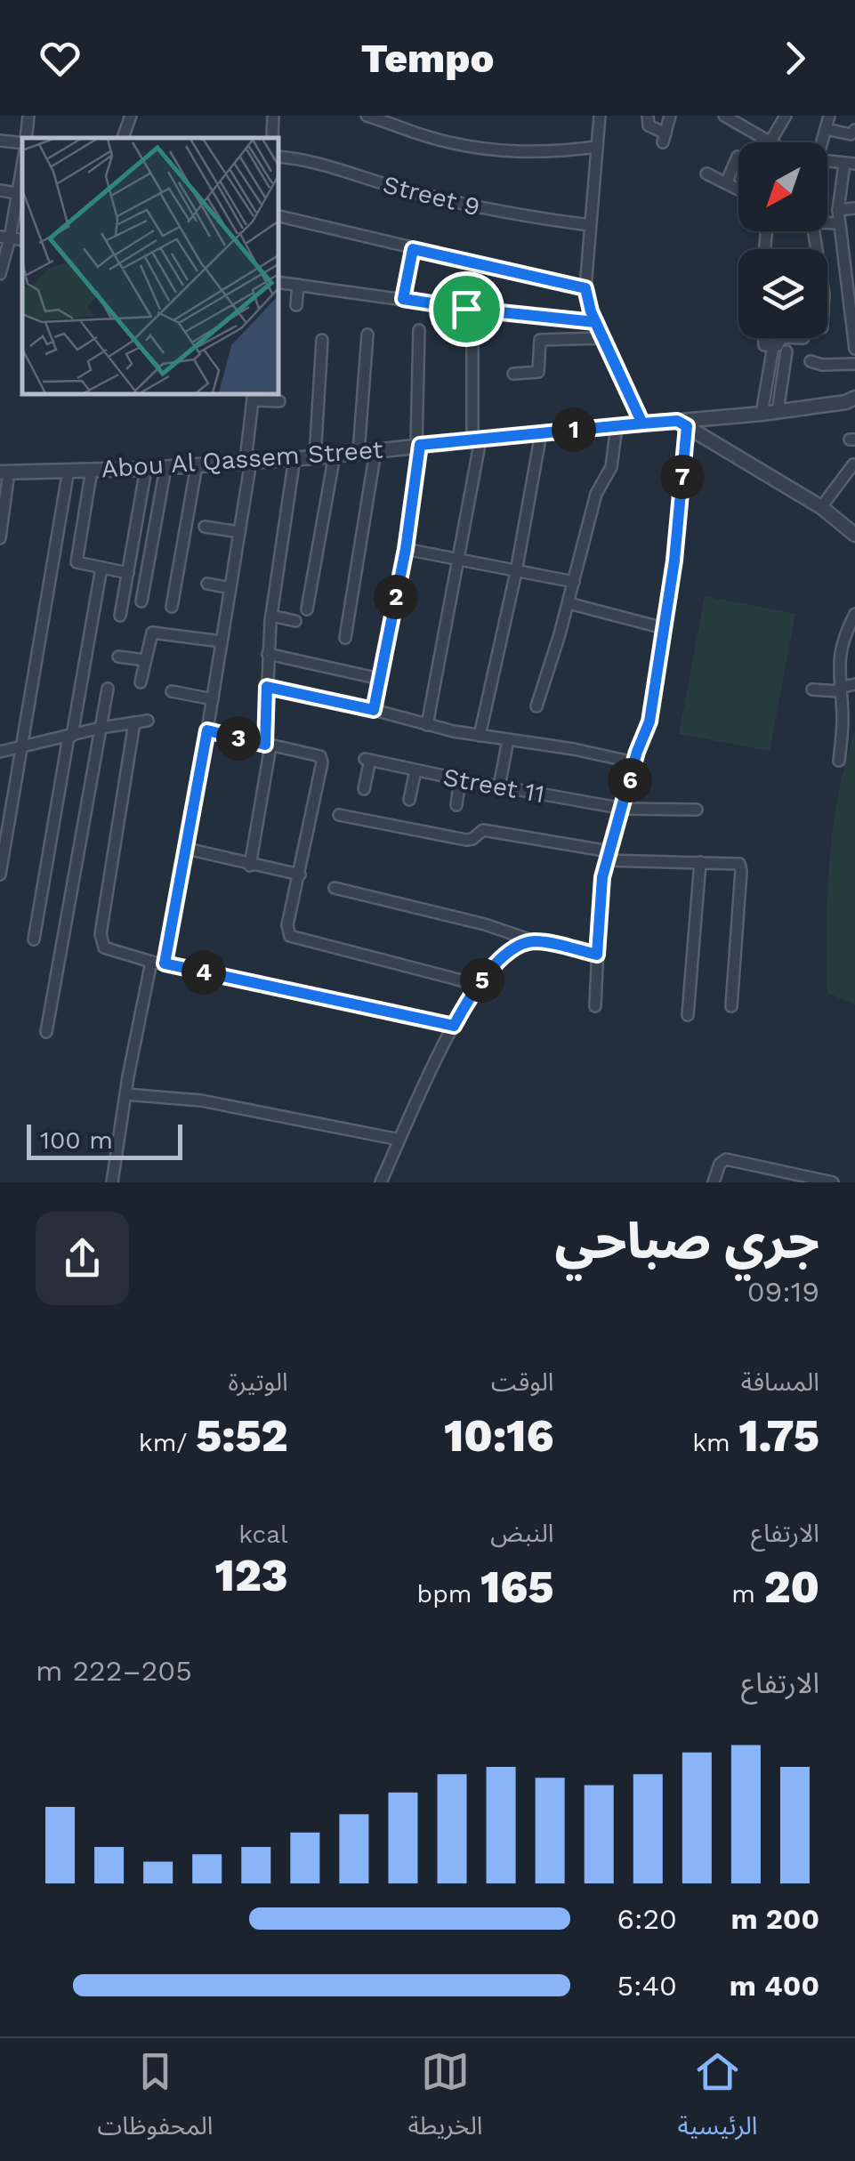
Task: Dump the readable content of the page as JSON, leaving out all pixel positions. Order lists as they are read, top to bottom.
{
  "streets": {
    "street": ["Street 9", "Abou Al Qassem Street", "Street 11"]
  },
  "scale_bar": "100 m",
  "north": "bottom left",
  "page": {
    "header": "Tempo",
    "pins": [
      "1",
      "7",
      "2",
      "3",
      "6",
      "4",
      "5"
    ],
    "scale": "100 m",
    "heading": ["جري صباحي", "09:19"],
    "stats": [
      ["المسافة", "1.75 km"],
      ["الوقت", "10:16"],
      ["الوتيرة", "5:52 /km"],
      ["الارتفاع", "20 m"],
      ["النبض", "165 bpm"],
      ["kcal", "123"]
    ],
    "chart": ["الارتفاع", "205–222 m"],
    "list": [
      {
        "name": "200 m",
        "note": "6:20"
      },
      {
        "name": "400 m",
        "note": "5:40"
      }
    ],
    "tabs": ["الرئيسية", "الخريطة", "المحفوظات"]
  }
}
